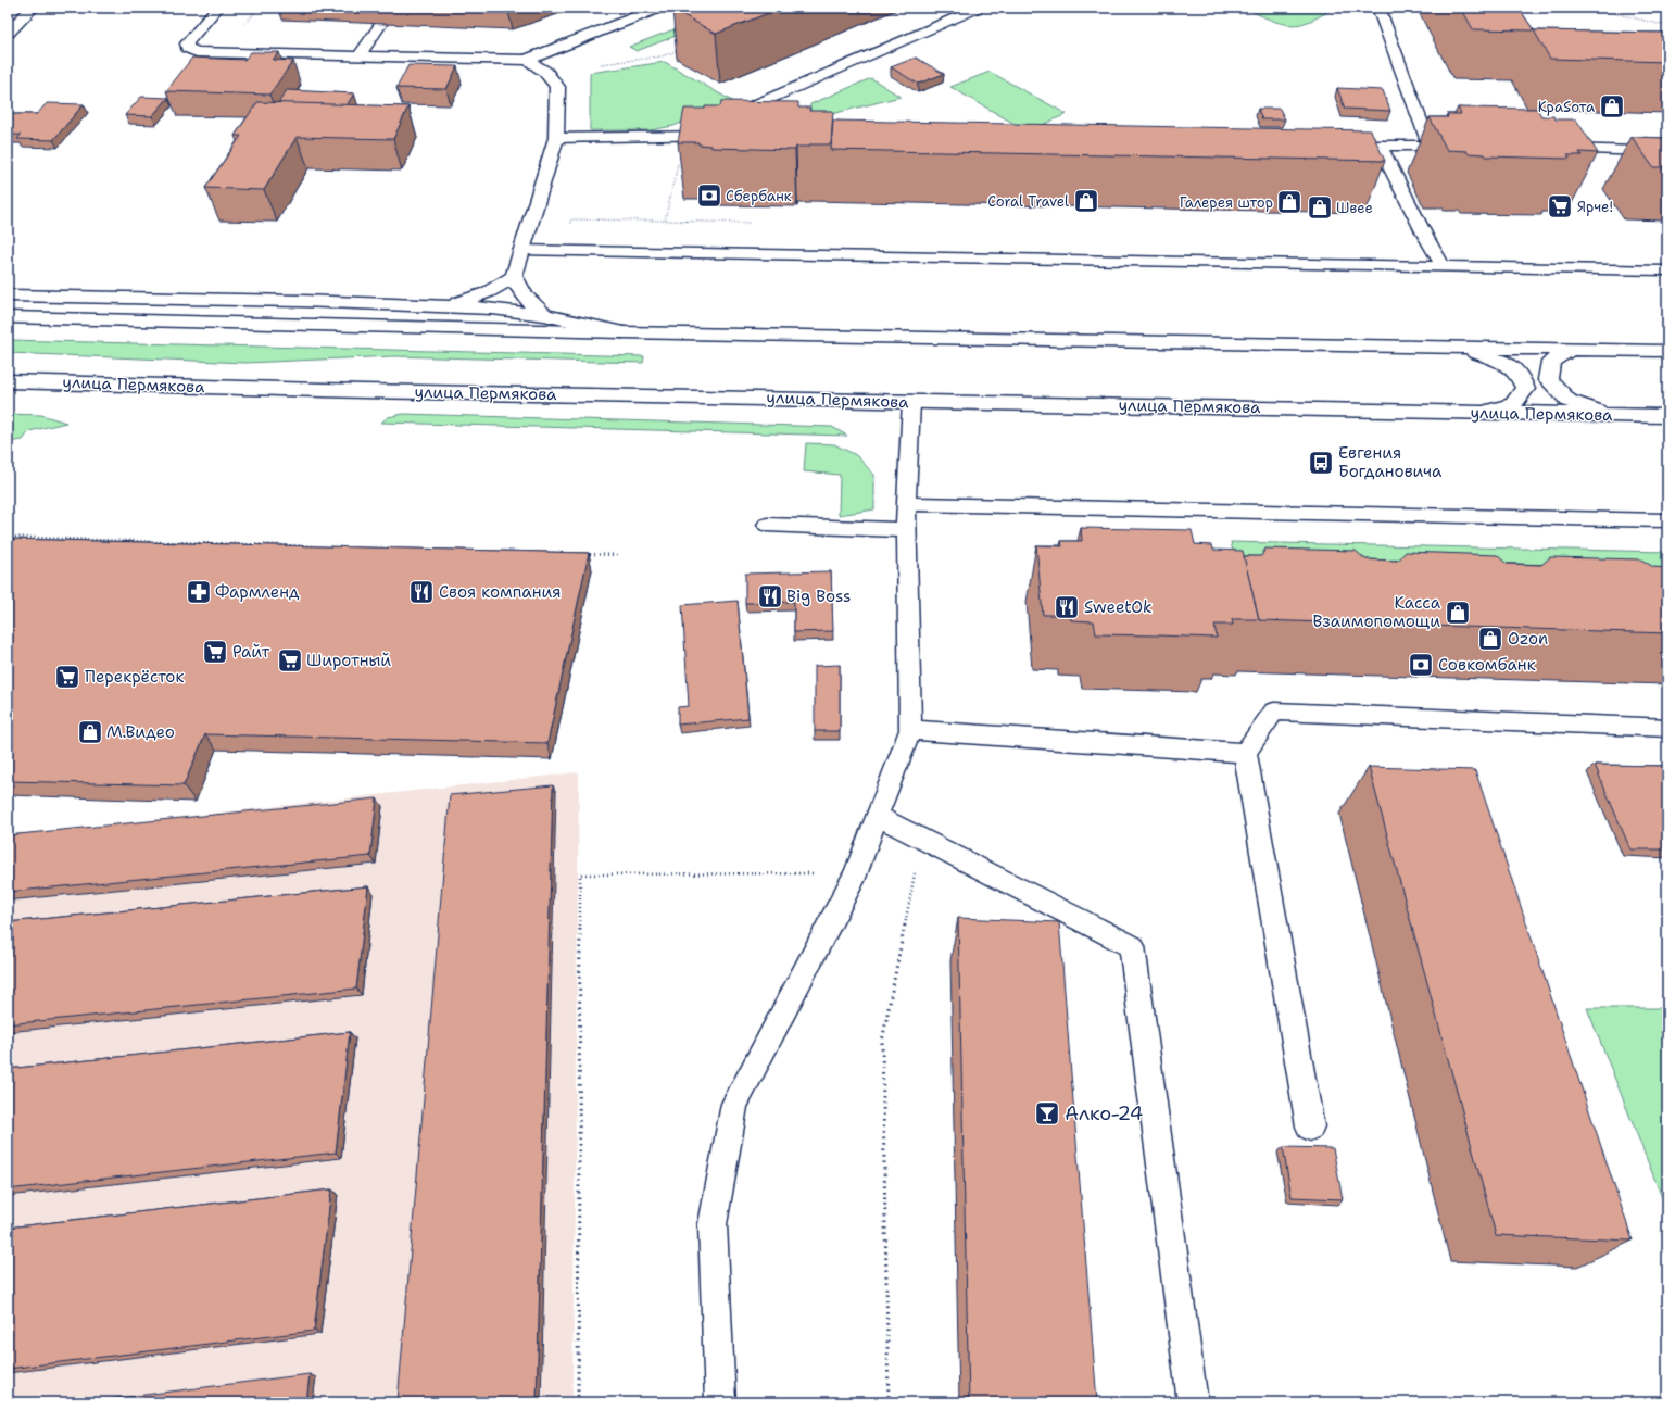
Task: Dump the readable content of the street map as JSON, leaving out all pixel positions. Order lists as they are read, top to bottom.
{
  "streets": {
    "main road": ["улица Пермякова"]
  },
  "places": {
    "shop": [
      "КраSота",
      "Coral Travel",
      "Галерея штор",
      "Швее",
      "Касса Взаимопомощи",
      "Ozon",
      "М.Видео"
    ],
    "bank": ["Сбербанк", "Совкомбанк"],
    "supermarket": [
      "Ярче!",
      "Райт",
      "Широтный",
      "Перекрёсток"
    ],
    "bus stop": ["Евгения Богдановича"],
    "pharmacy": ["Фармленд"],
    "restaurant": ["Своя компания", "Big Boss", "SweetOk"],
    "bar": ["Алко-24"]
  }
}
